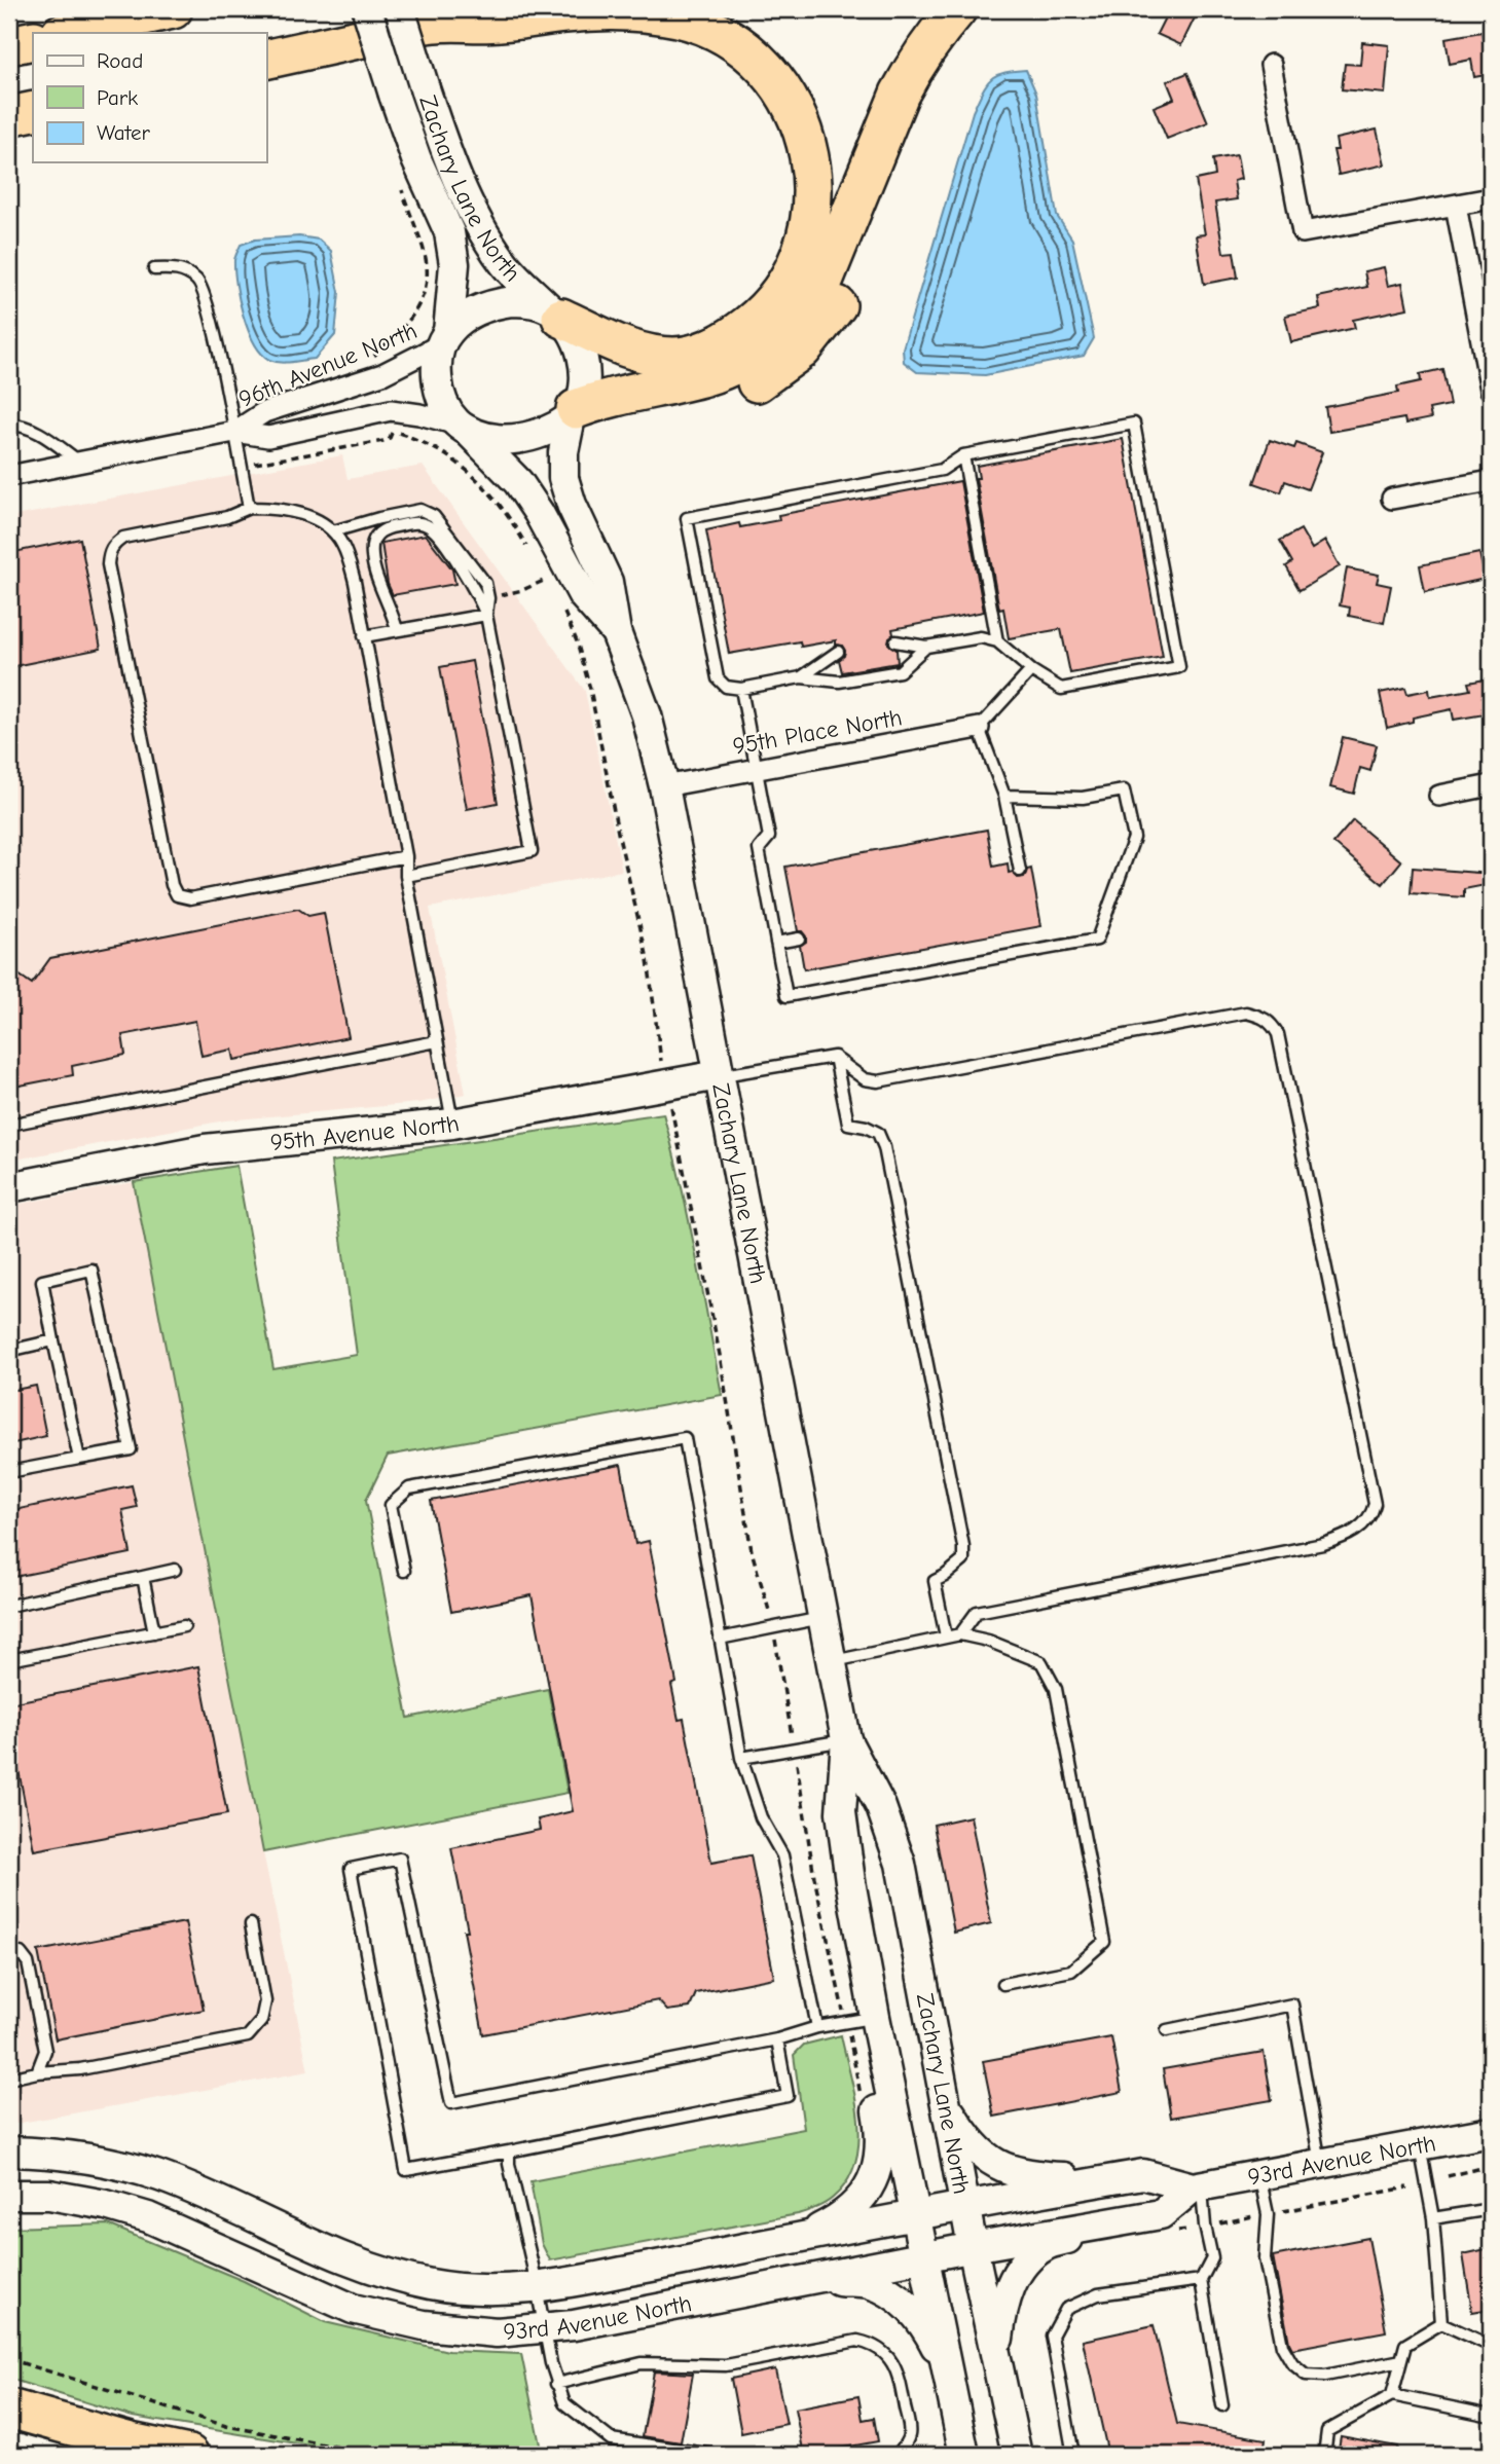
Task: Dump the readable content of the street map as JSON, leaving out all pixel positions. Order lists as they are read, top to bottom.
{
  "streets": {
    "main road": ["Zachary Lane North", "95th Avenue North", "93rd Avenue North"],
    "street": ["96th Avenue North", "95th Place North"]
  },
  "crossings": [
    ["Zachary Lane North", "96th Avenue North"],
    ["Zachary Lane North", "95th Place North"],
    ["Zachary Lane North", "95th Avenue North"],
    ["Zachary Lane North", "93rd Avenue North"]
  ],
  "legend": ["Road", "Park", "Water"]
}
